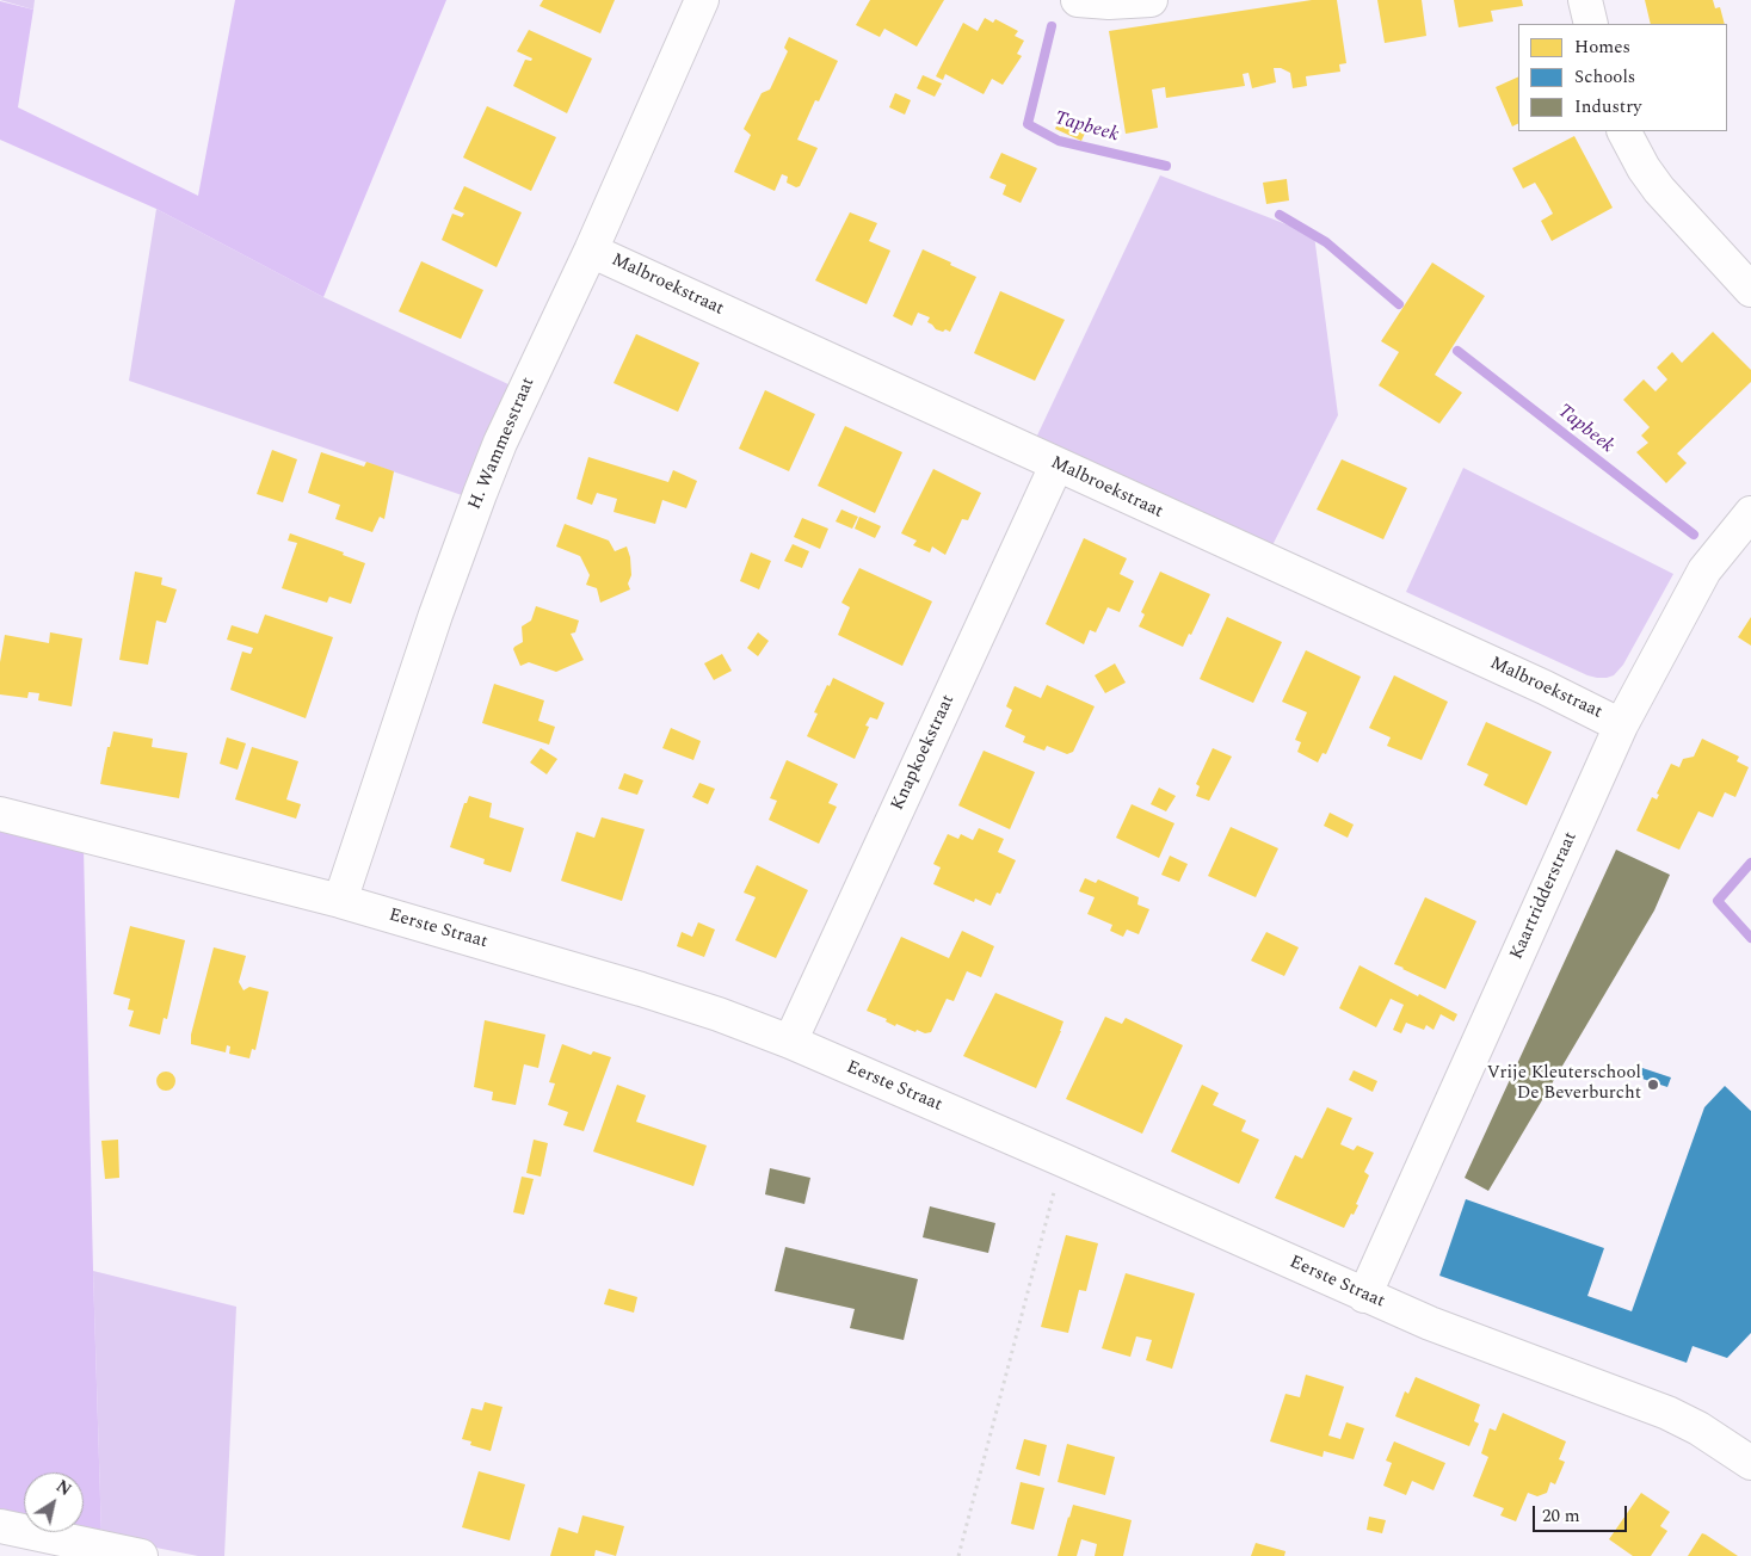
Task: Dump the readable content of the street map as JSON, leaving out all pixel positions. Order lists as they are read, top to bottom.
{
  "streets": {
    "street": [
      "Malbroekstraat",
      "H. Wammesstraat",
      "Knapkoekstraat",
      "Kaartridderstraat",
      "Eerste Straat"
    ]
  },
  "crossings": [
    ["Malbroekstraat", "H. Wammesstraat"],
    ["Malbroekstraat", "Knapkoekstraat"],
    ["Malbroekstraat", "Kaartridderstraat"],
    ["H. Wammesstraat", "Eerste Straat"],
    ["Knapkoekstraat", "Eerste Straat"],
    ["Kaartridderstraat", "Eerste Straat"]
  ],
  "water": ["Tapbeek"],
  "places": ["Vrije Kleuterschool De Beverburcht"],
  "legend": ["Homes", "Schools", "Industry"],
  "scale_bar": "20 m",
  "north": "top right"
}
